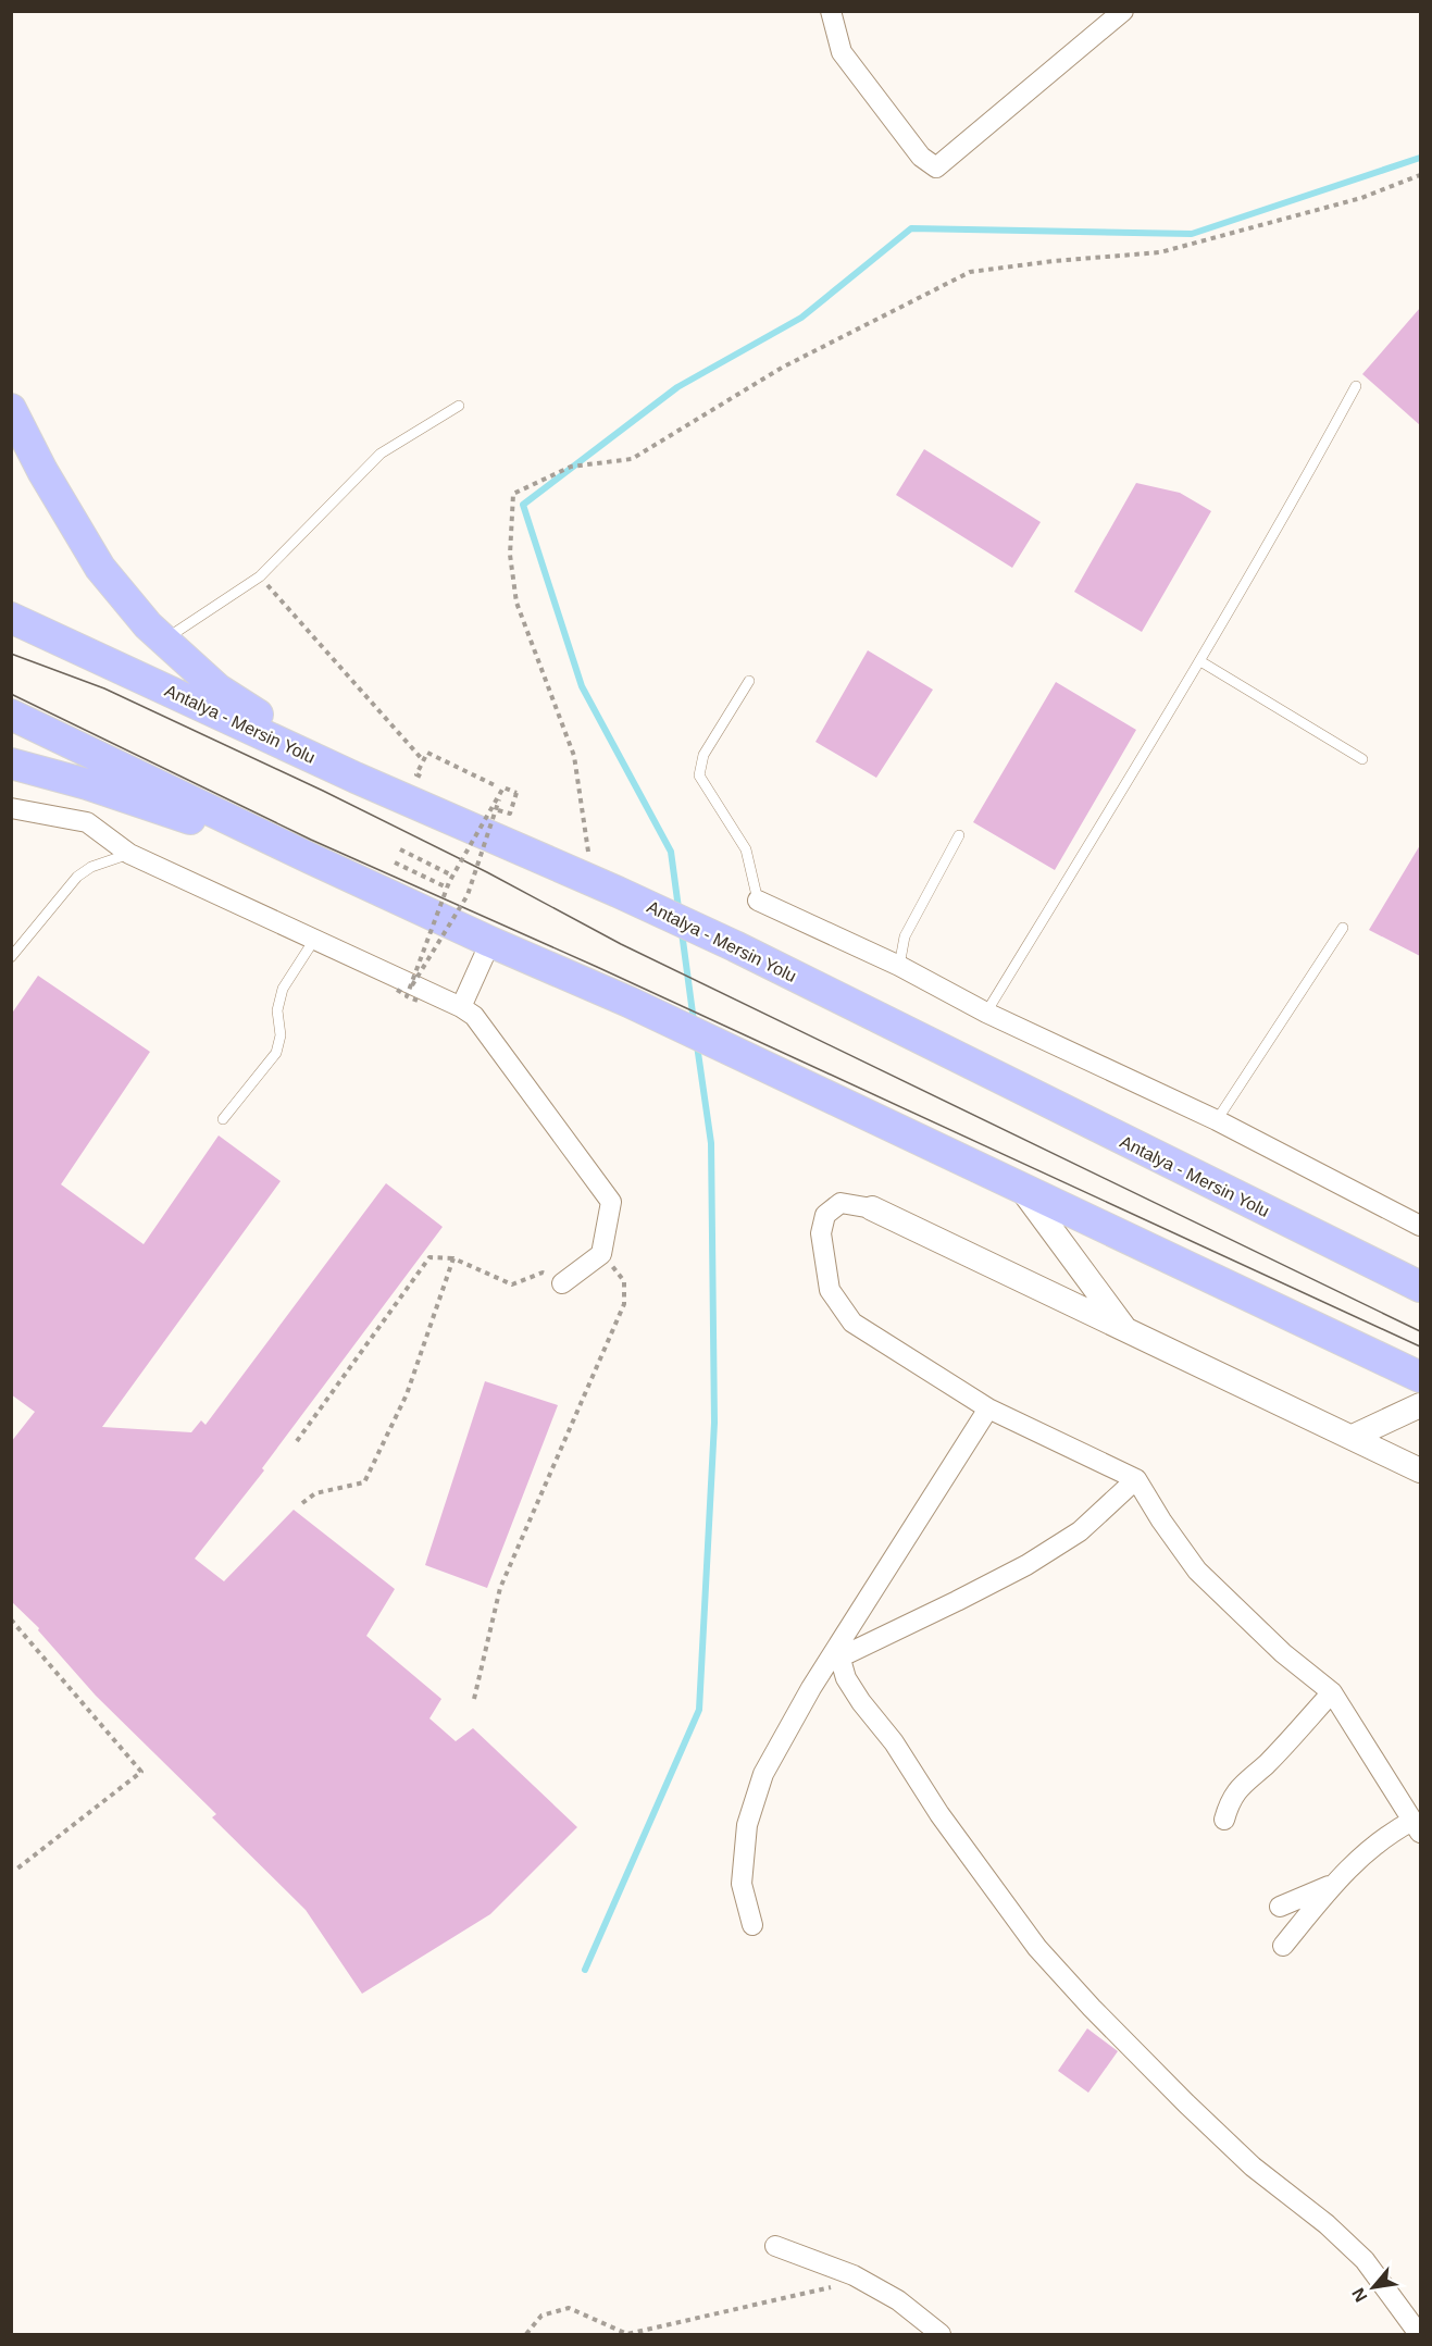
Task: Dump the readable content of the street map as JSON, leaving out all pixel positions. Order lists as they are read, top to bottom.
{
  "streets": {
    "highway": ["Antalya - Mersin Yolu"]
  },
  "north": "bottom left"
}
